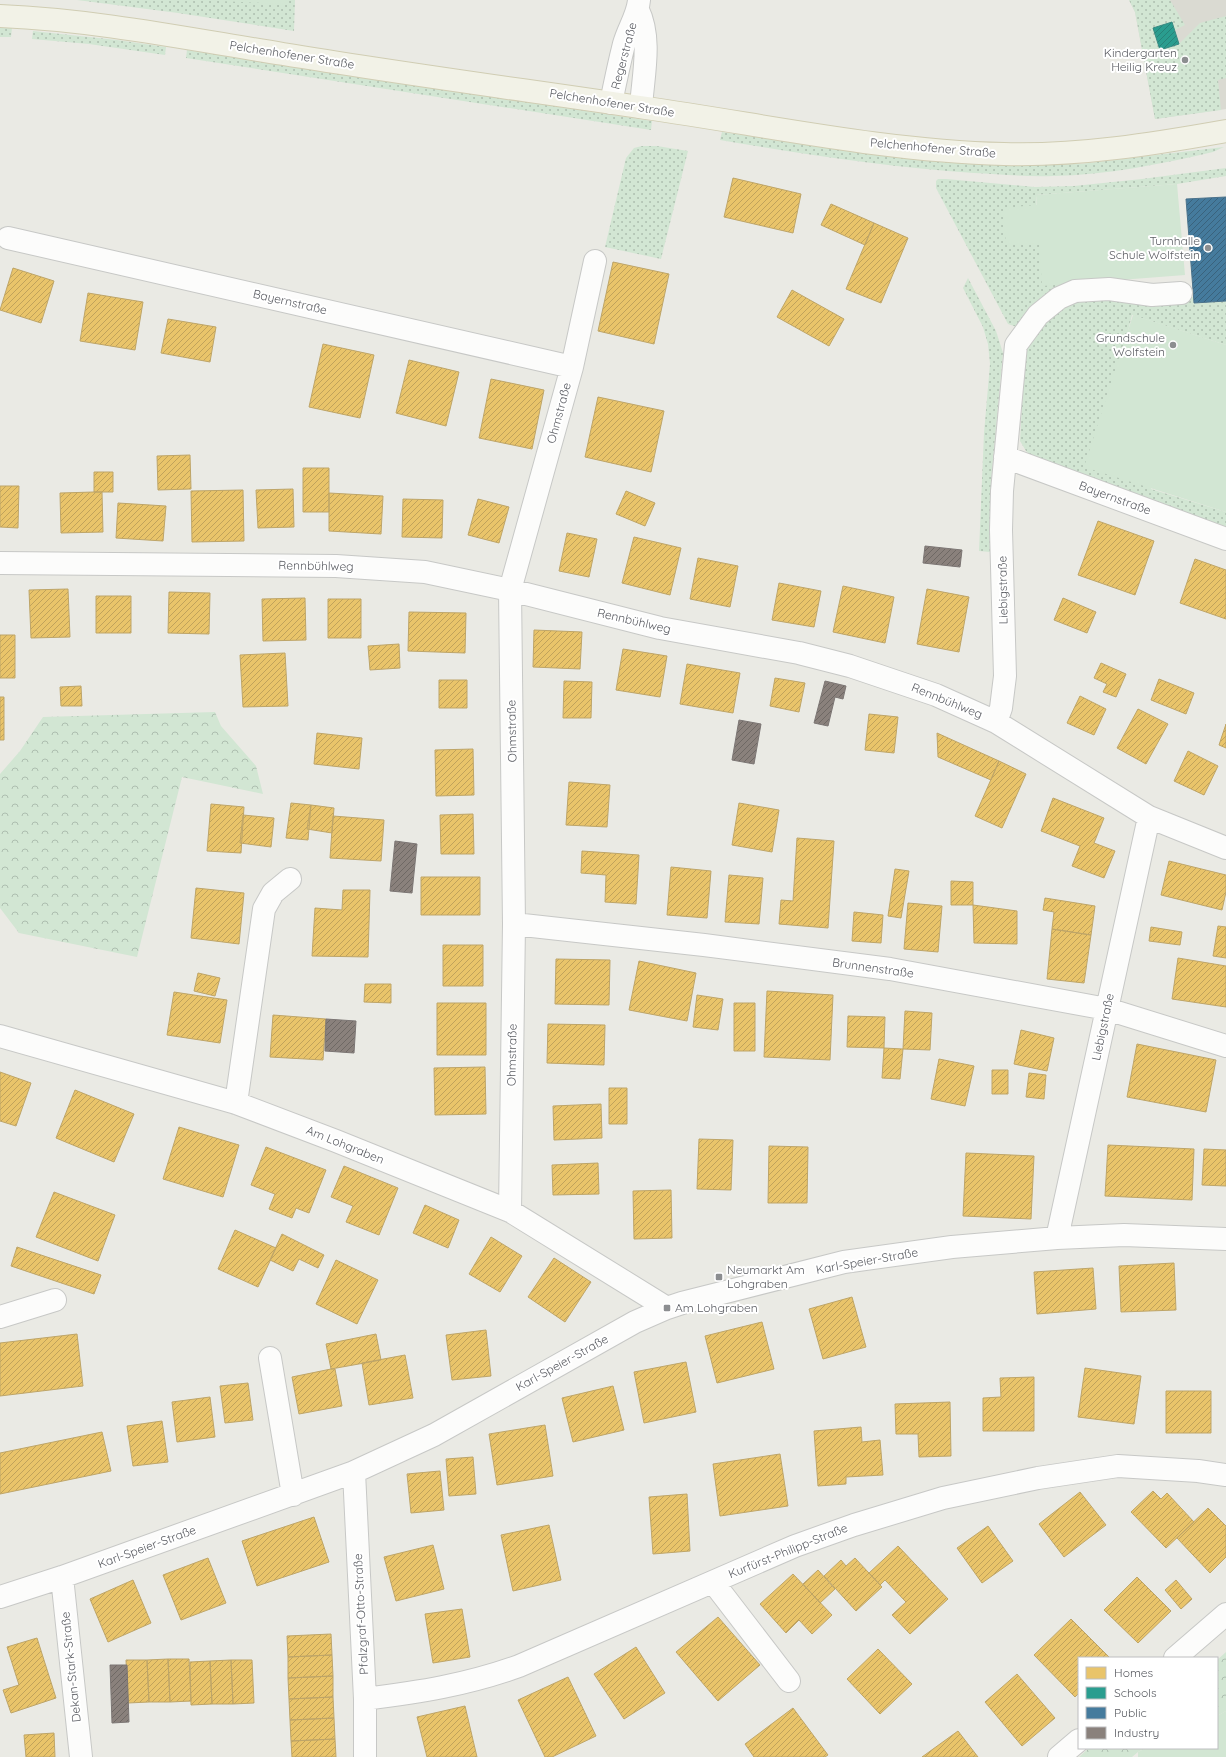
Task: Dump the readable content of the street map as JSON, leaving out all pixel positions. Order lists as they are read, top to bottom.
{
  "streets": {
    "main road": ["Pelchenhofener Straße"],
    "street": [
      "Regerstraße",
      "Bayernstraße",
      "Ohmstraße",
      "Rennbühlweg",
      "Liebigstraße",
      "Brunnenstraße",
      "Am Lohgraben",
      "Karl-Speier-Straße",
      "Kurfürst-Philipp-Straße",
      "Pfalzgraf-Otto-Straße",
      "Dekan-Stark-Straße"
    ]
  },
  "crossings": [
    ["Pelchenhofener Straße", "Regerstraße"],
    ["Bayernstraße", "Ohmstraße"],
    ["Bayernstraße", "Liebigstraße"],
    ["Ohmstraße", "Rennbühlweg"],
    ["Ohmstraße", "Brunnenstraße"],
    ["Ohmstraße", "Am Lohgraben"],
    ["Rennbühlweg", "Liebigstraße"],
    ["Liebigstraße", "Brunnenstraße"],
    ["Liebigstraße", "Karl-Speier-Straße"],
    ["Am Lohgraben", "Karl-Speier-Straße"],
    ["Karl-Speier-Straße", "Pfalzgraf-Otto-Straße"],
    ["Karl-Speier-Straße", "Dekan-Stark-Straße"],
    ["Kurfürst-Philipp-Straße", "Pfalzgraf-Otto-Straße"]
  ],
  "places": {
    "other": ["Kindergarten Heilig Kreuz", "Turnhalle Schule Wolfstein", "Grundschule Wolfstein"],
    "transit": ["Neumarkt Am Lohgraben", "Am Lohgraben"]
  },
  "legend": [
    "Homes",
    "Schools",
    "Public",
    "Industry"
  ]
}
